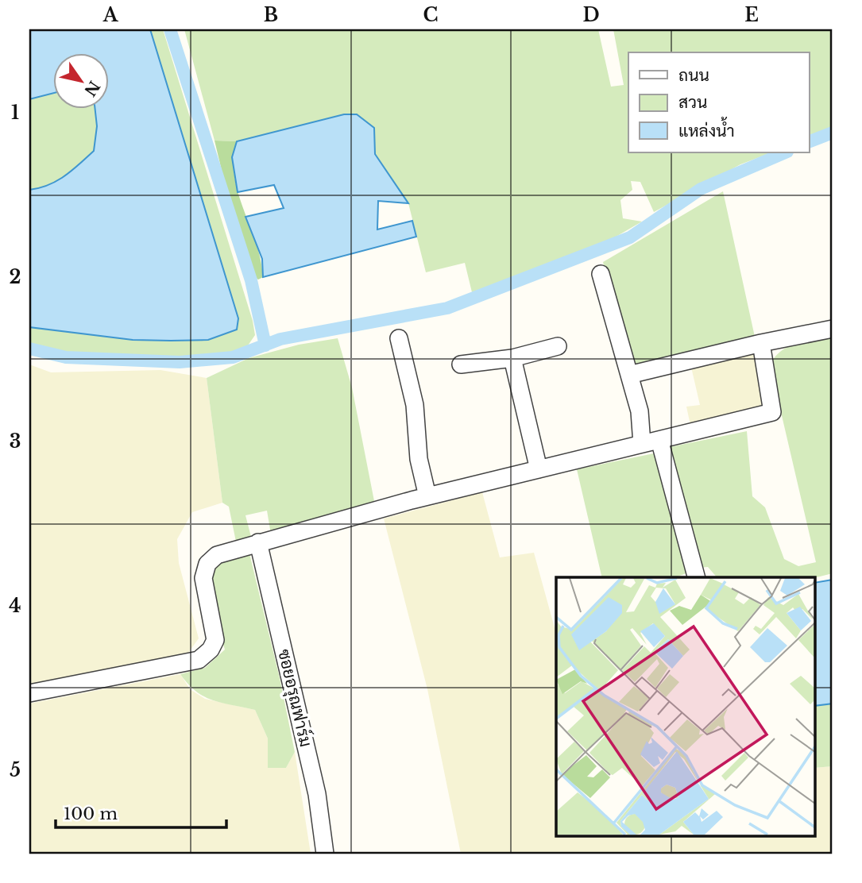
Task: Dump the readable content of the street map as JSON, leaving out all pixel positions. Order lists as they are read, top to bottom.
{
  "streets": {
    "street": ["ซอยอรุณฟาร์ม"]
  },
  "legend": ["ถนน", "สวน", "แหล่งน้ำ"],
  "scale_bar": "100 m",
  "north": "bottom right",
  "grid": {
    "columns": [
      "A",
      "B",
      "C",
      "D",
      "E"
    ],
    "rows": [
      "1",
      "2",
      "3",
      "4",
      "5"
    ]
  }
}
